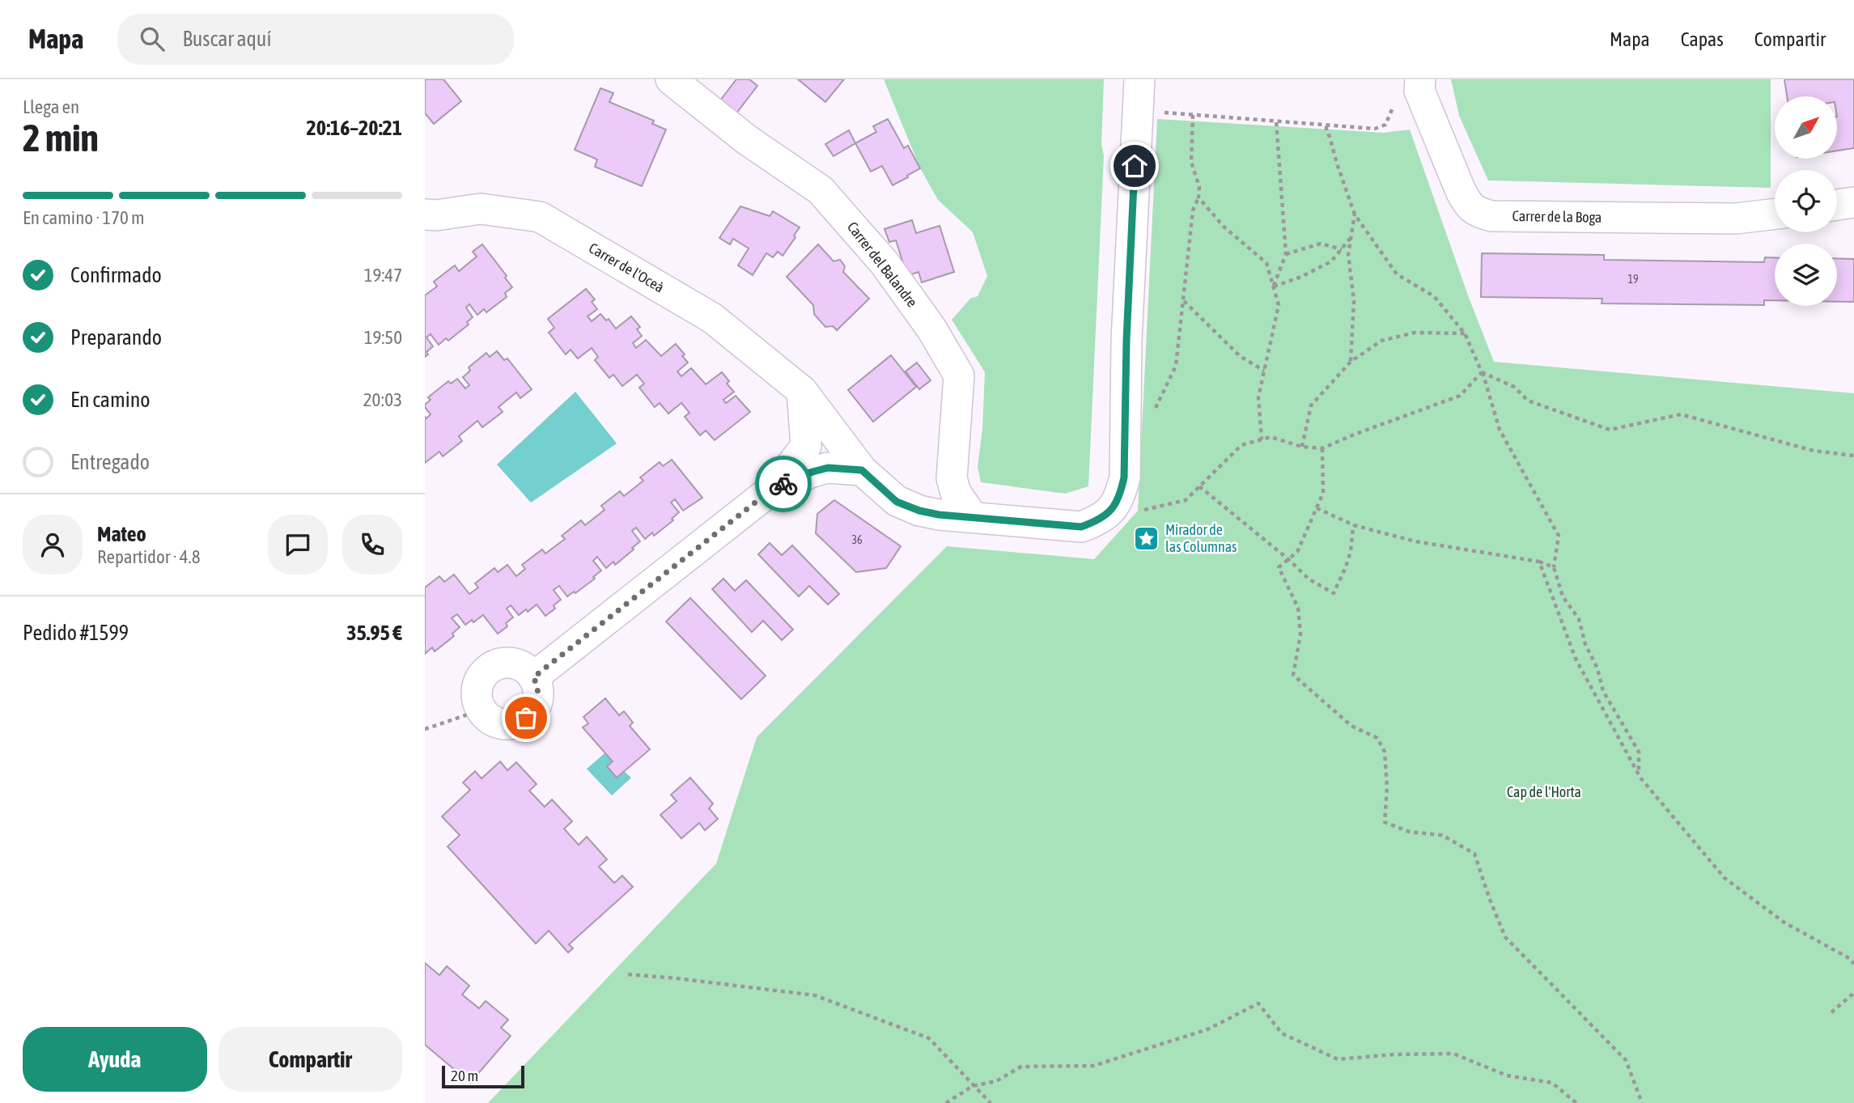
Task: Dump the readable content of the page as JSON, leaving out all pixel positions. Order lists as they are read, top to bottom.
{
  "streets": {
    "street": ["Carrer de la Boga", "Carrer del Balandre", "Carrer de l'Oceà"]
  },
  "crossings": [
    ["Carrer del Balandre", "Carrer de l'Oceà"]
  ],
  "parks": ["Cap de l'Horta"],
  "places": {
    "place": ["Mirador de las Columnas"]
  },
  "house_numbers": ["19", "36"],
  "scale_bar": "20 m",
  "north": "top right",
  "page": {
    "header": "Mapa",
    "search": "Buscar aquí",
    "nav": ["Mapa", "Capas", "Compartir"],
    "heading": ["2 min", "Llega en", "20:16–20:21"],
    "panel": [
      "Mateo",
      "Repartidor · 4.8",
      "Pedido #1599",
      "35.95 €"
    ],
    "bar": "En camino · 170 m",
    "list": [
      ["Confirmado", "19:47"],
      ["Preparando", "19:50"],
      ["En camino", "20:03"],
      "Entregado"
    ],
    "buttons": ["Ayuda", "Compartir"],
    "scale": "20 m"
  }
}
